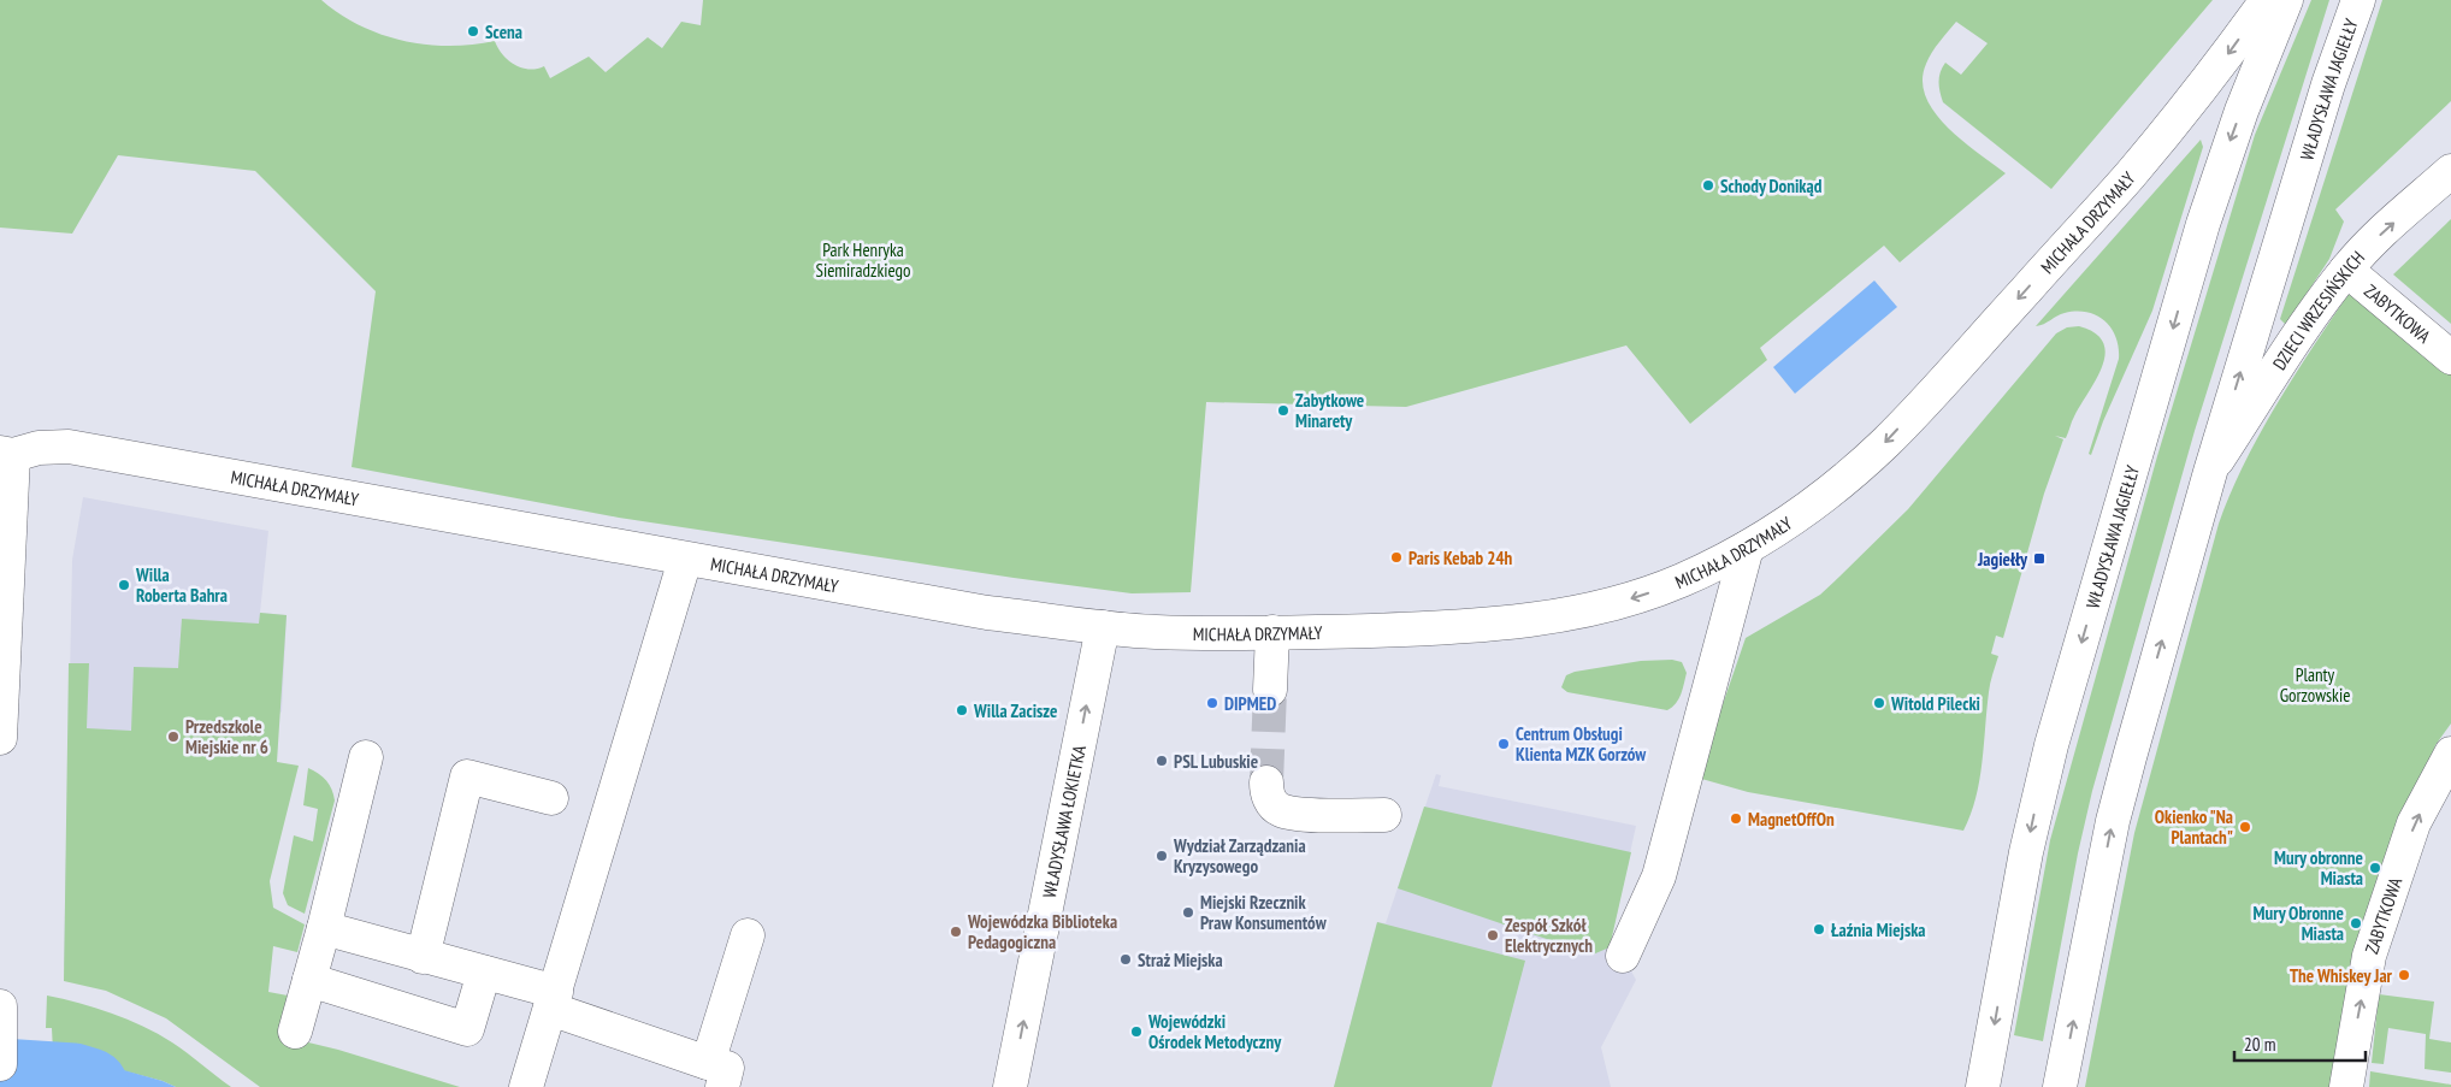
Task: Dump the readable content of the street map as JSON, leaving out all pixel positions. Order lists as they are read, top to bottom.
{
  "streets": {
    "main road": [
      "WŁADYSŁAWA JAGIEŁŁY",
      "MICHAŁA DRZYMAŁY",
      "DZIECI WRZESIŃSKICH",
      "ZABYTKOWA",
      "WŁADYSŁAWA ŁOKIETKA"
    ]
  },
  "crossings": [
    ["WŁADYSŁAWA JAGIEŁŁY", "DZIECI WRZESIŃSKICH"],
    ["MICHAŁA DRZYMAŁY", "WŁADYSŁAWA ŁOKIETKA"],
    ["DZIECI WRZESIŃSKICH", "ZABYTKOWA"]
  ],
  "one_way": [
    "MICHAŁA DRZYMAŁY",
    "DZIECI WRZESIŃSKICH",
    "ZABYTKOWA",
    "WŁADYSŁAWA ŁOKIETKA"
  ],
  "parks": ["Park Henryka Siemiradzkiego", "Planty Gorzowskie"],
  "places": {
    "other": [
      "Scena",
      "Schody Donikąd",
      "Zabytkowe Minarety",
      "Paris Kebab 24h",
      "Willa Roberta Bahra",
      "DIPMED",
      "Witold Pilecki",
      "Willa Zacisze",
      "Przedszkole Miejskie nr 6",
      "Centrum Obsługi Klienta MZK Gorzów",
      "PSL Lubuskie",
      "MagnetOffOn",
      "Okienko \"Na Plantach\"",
      "Wydział Zarządzania Kryzysowego",
      "Mury obronne Miasta",
      "Miejski Rzecznik Praw Konsumentów",
      "Mury Obronne Miasta",
      "Łaźnia Miejska",
      "Wojewódzka Biblioteka Pedagogiczna",
      "Zespół Szkół Elektrycznych",
      "Straż Miejska",
      "The Whiskey Jar",
      "Wojewódzki Ośrodek Metodyczny"
    ],
    "transit": ["Jagiełły"]
  },
  "scale_bar": "20 m"
}
